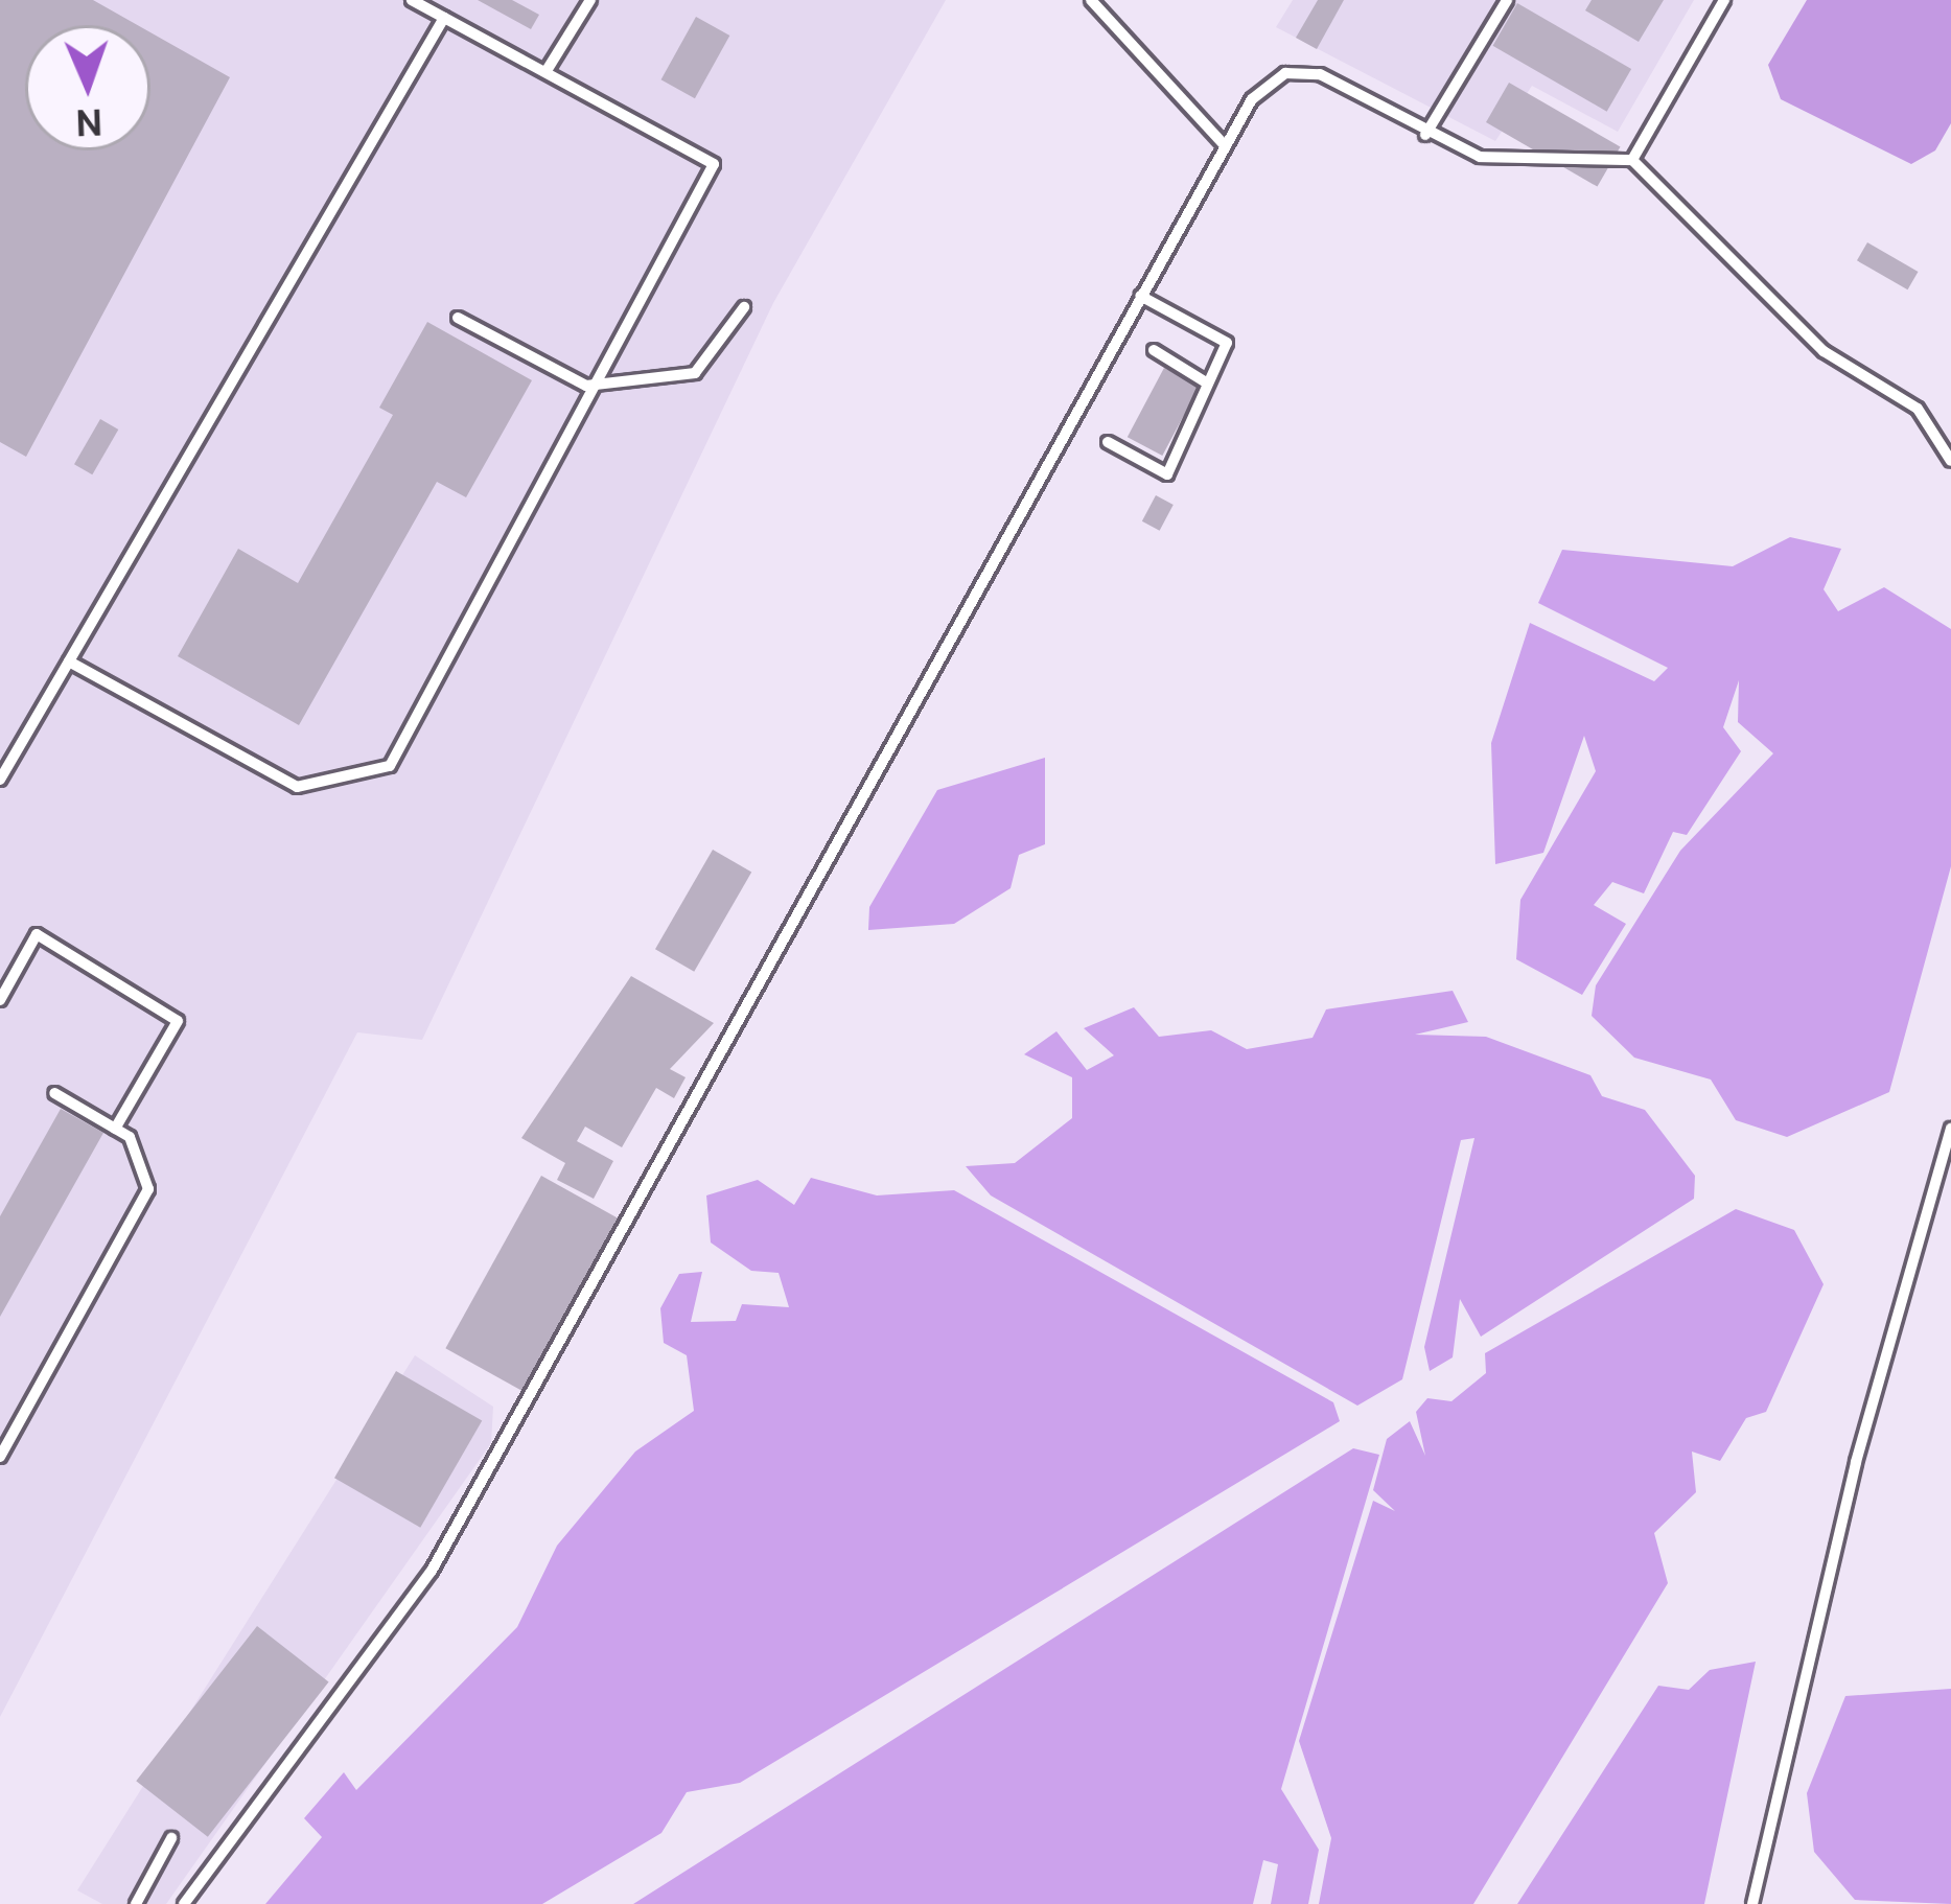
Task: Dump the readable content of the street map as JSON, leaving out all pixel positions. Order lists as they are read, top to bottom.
{
  "north": "bottom"
}
